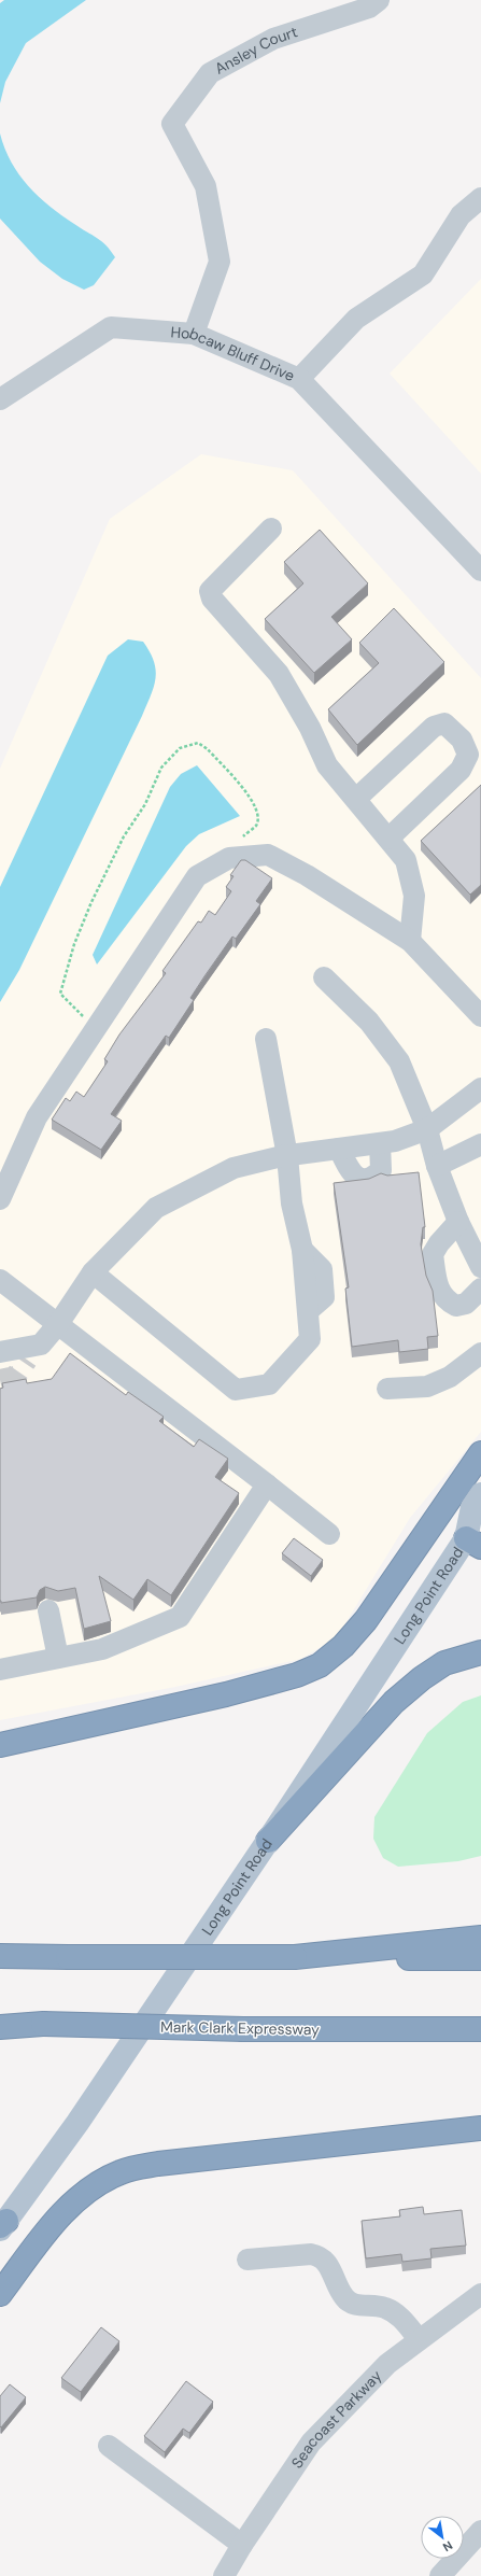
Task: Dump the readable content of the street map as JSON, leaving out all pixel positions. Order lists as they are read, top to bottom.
{
  "streets": {
    "highway": ["Mark Clark Expressway"],
    "main road": ["Long Point Road"],
    "street": ["Ansley Court", "Hobcaw Bluff Drive", "Seacoast Parkway"]
  },
  "crossings": [
    ["Ansley Court", "Hobcaw Bluff Drive"]
  ],
  "north": "bottom right"
}
